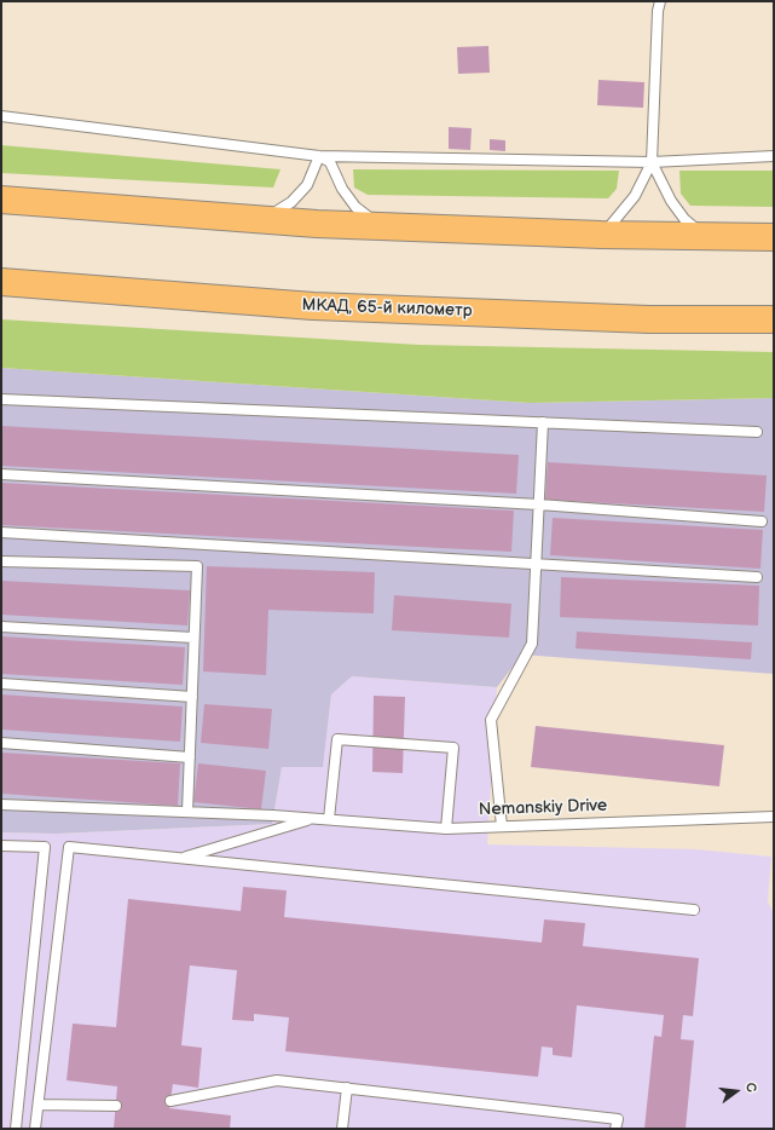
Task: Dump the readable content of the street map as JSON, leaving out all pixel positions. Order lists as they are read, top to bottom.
{
  "streets": {
    "highway": ["МКАД, 65-й километр"],
    "lane": ["Nemanskiy Drive"]
  },
  "north": "right"
}
